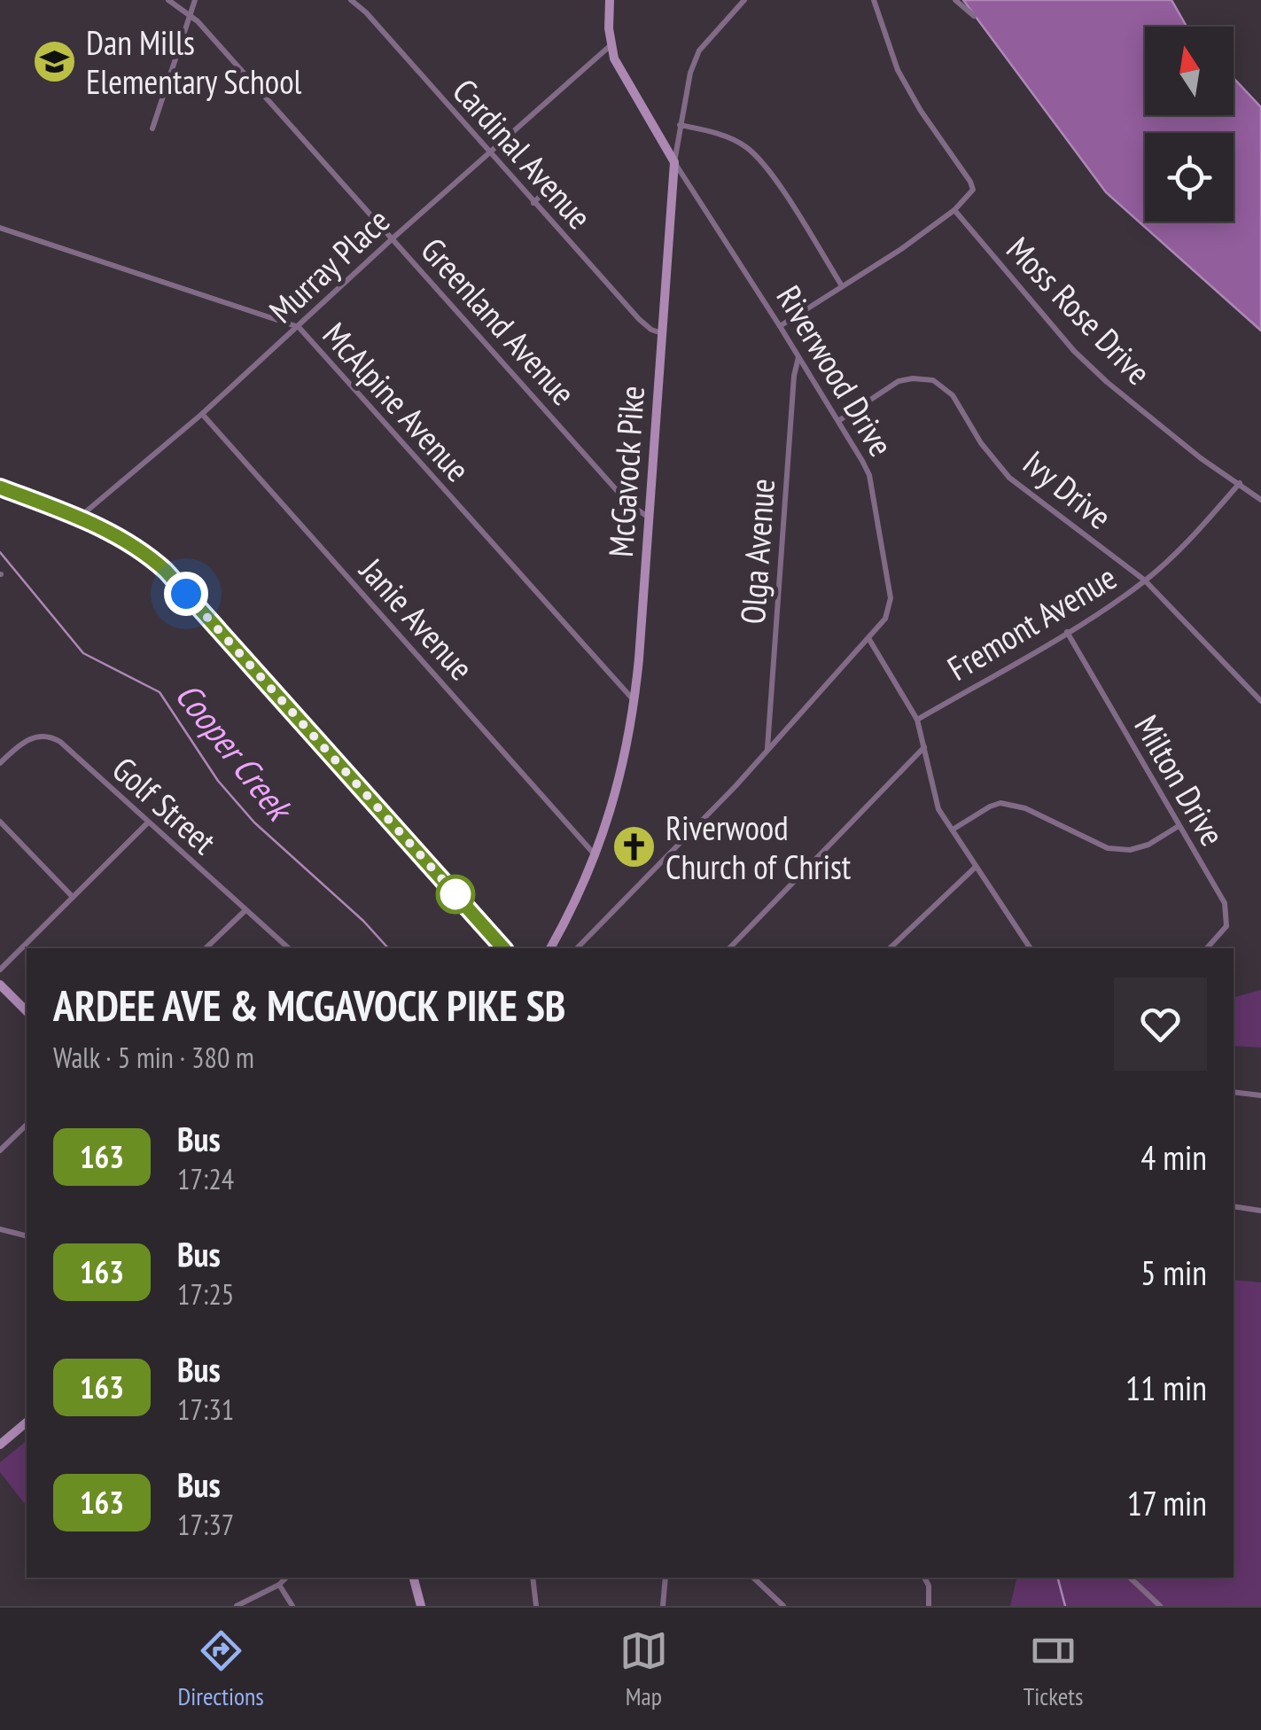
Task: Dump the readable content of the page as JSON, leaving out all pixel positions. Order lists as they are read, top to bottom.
{
  "streets": {
    "street": [
      "Cardinal Avenue",
      "Murray Place",
      "Moss Rose Drive",
      "Greenland Avenue",
      "Riverwood Drive",
      "McAlpine Avenue",
      "McGavock Pike",
      "Ivy Drive",
      "Olga Avenue",
      "Janie Avenue",
      "Fremont Avenue",
      "Milton Drive",
      "Golf Street"
    ]
  },
  "crossings": [
    ["Cardinal Avenue", "Murray Place"],
    ["Cardinal Avenue", "McGavock Pike"],
    ["Murray Place", "Greenland Avenue"],
    ["Murray Place", "Riverwood Drive"],
    ["Murray Place", "McAlpine Avenue"],
    ["Murray Place", "Janie Avenue"],
    ["Moss Rose Drive", "Fremont Avenue"],
    ["Greenland Avenue", "McGavock Pike"],
    ["Riverwood Drive", "McGavock Pike"],
    ["Riverwood Drive", "Ivy Drive"],
    ["Riverwood Drive", "Olga Avenue"],
    ["McAlpine Avenue", "McGavock Pike"],
    ["McGavock Pike", "Janie Avenue"],
    ["Ivy Drive", "Fremont Avenue"],
    ["Fremont Avenue", "Milton Drive"]
  ],
  "water": ["Cooper Creek"],
  "places": {
    "school or university": ["Dan Mills Elementary School"],
    "church": ["Riverwood Church of Christ"]
  },
  "lines": ["bus line 163"],
  "north": "top",
  "page": {
    "heading": ["ARDEE AVE & MCGAVOCK PIKE SB", "Walk · 5 min · 380 m"],
    "list": [
      {
        "mark": "163",
        "name": "Bus",
        "note": "17:24",
        "value": "4 min"
      },
      {
        "mark": "163",
        "name": "Bus",
        "note": "17:25",
        "value": "5 min"
      },
      {
        "mark": "163",
        "name": "Bus",
        "note": "17:31",
        "value": "11 min"
      },
      {
        "mark": "163",
        "name": "Bus",
        "note": "17:37",
        "value": "17 min"
      }
    ],
    "tabs": ["Directions", "Map", "Tickets"]
  }
}
